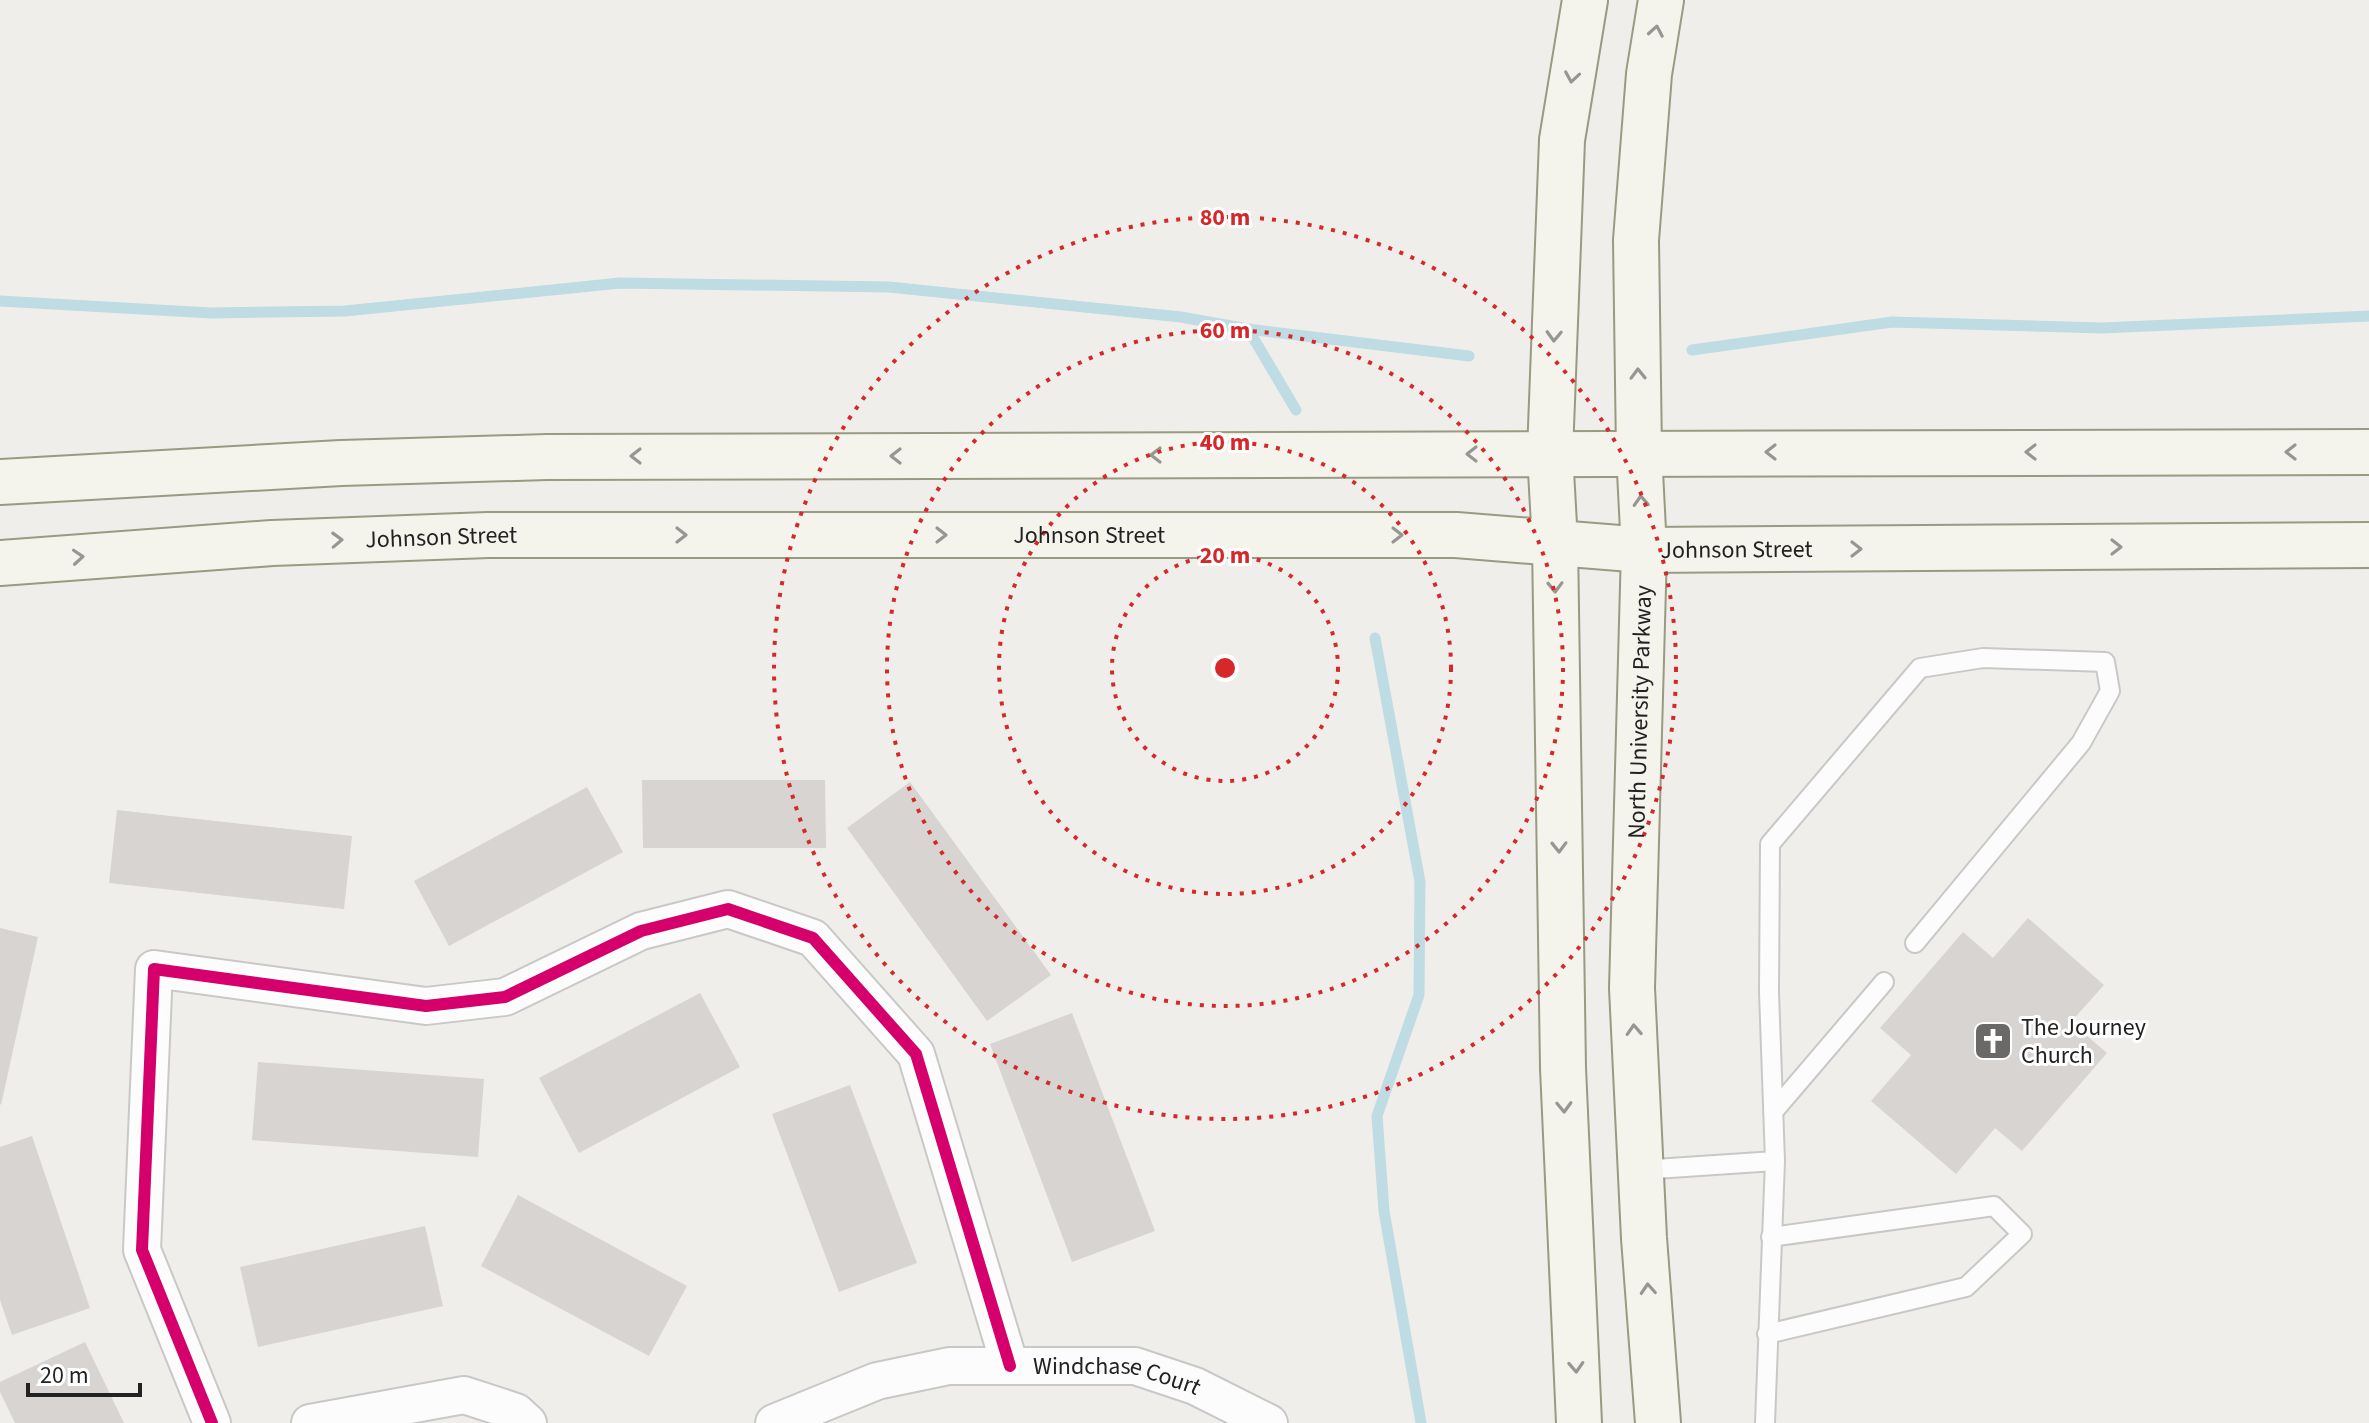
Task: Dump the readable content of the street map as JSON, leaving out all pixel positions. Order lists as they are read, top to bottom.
{
  "streets": {
    "main road": ["Johnson Street", "North University Parkway"],
    "street": ["Windchase Court"]
  },
  "crossings": [
    ["Johnson Street", "North University Parkway"]
  ],
  "places": {
    "church": ["The Journey Church"]
  },
  "scale_bar": "20 m",
  "rings": [
    "80 m",
    "60 m",
    "40 m",
    "20 m"
  ]
}
